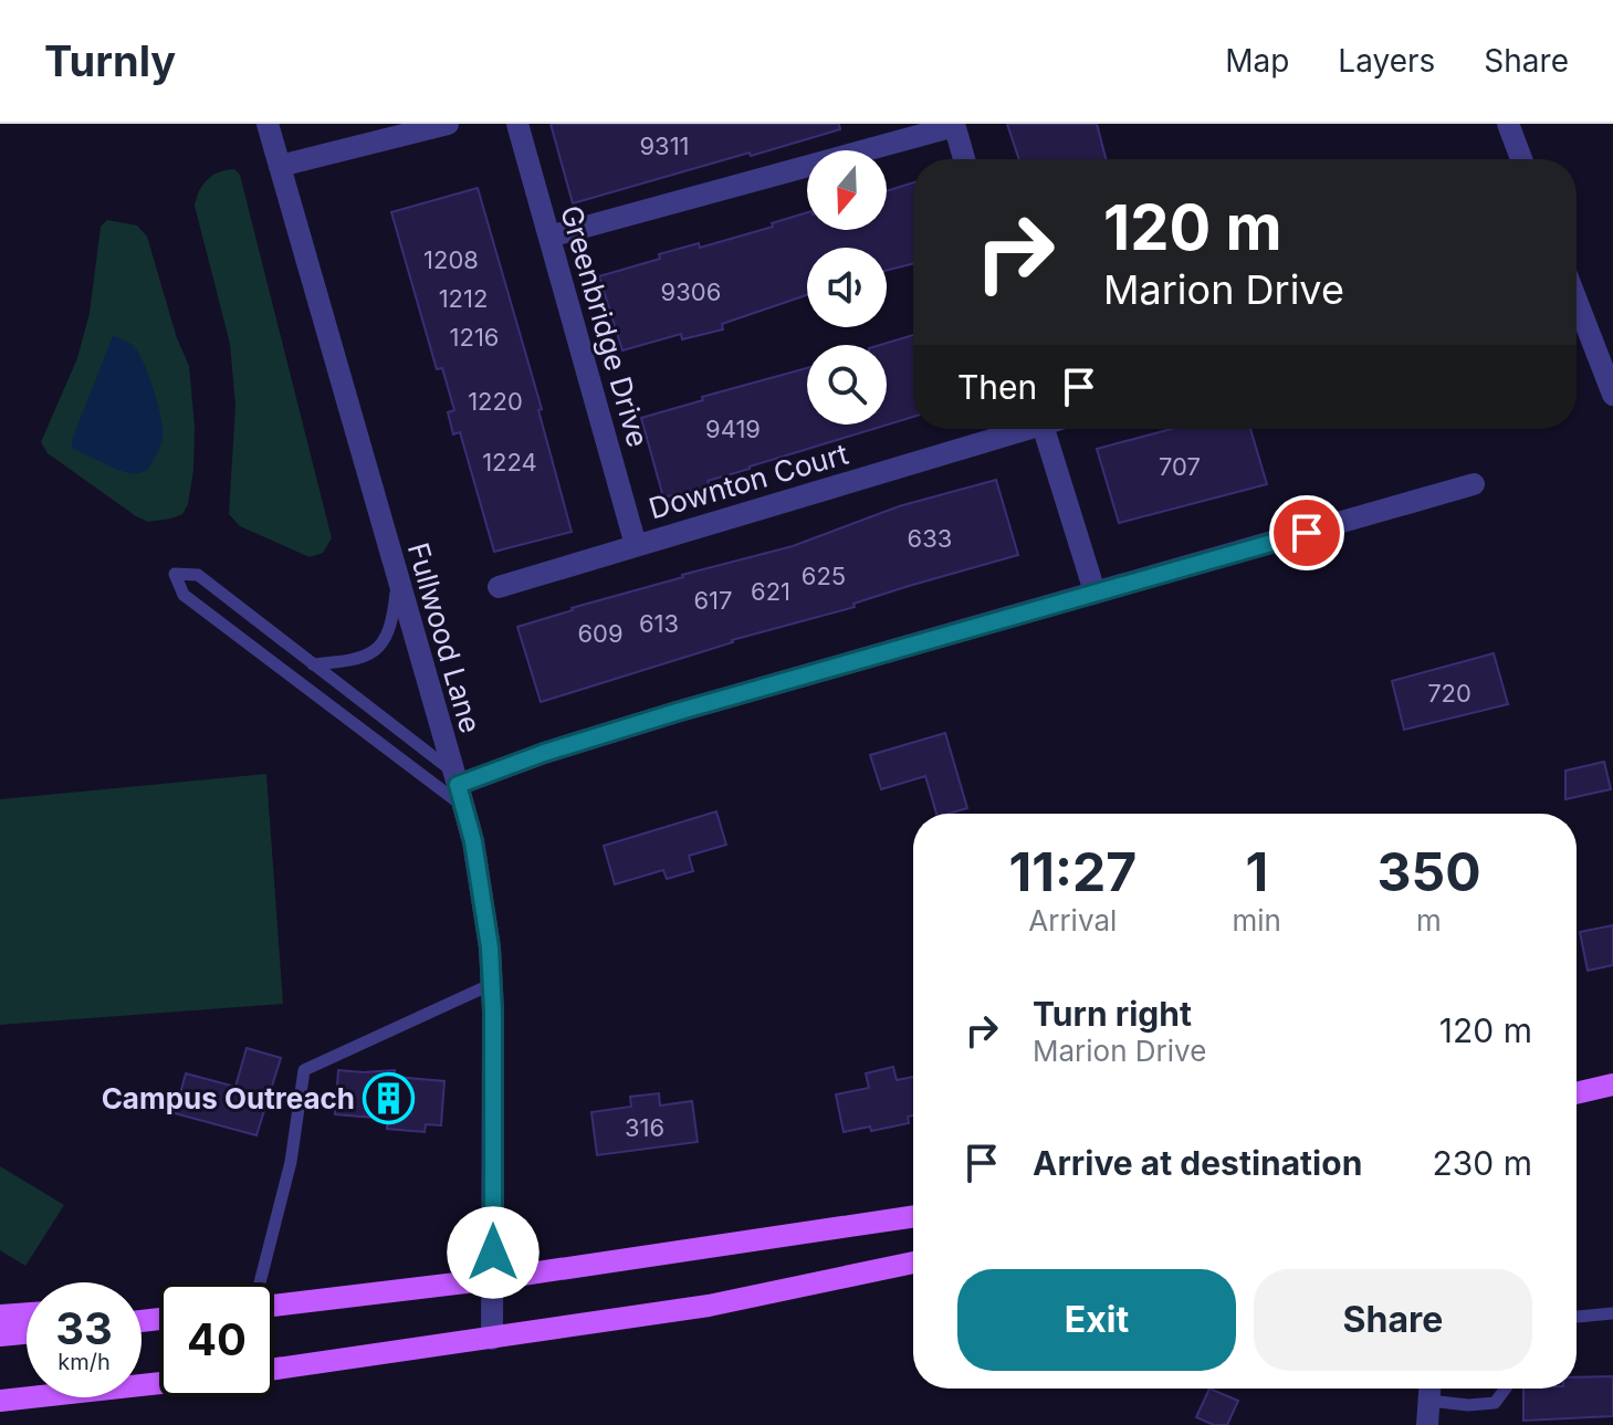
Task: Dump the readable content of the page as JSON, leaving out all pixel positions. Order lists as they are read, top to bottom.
{
  "streets": {
    "street": ["Greenbridge Drive", "Downton Court", "Fullwood Lane"]
  },
  "crossings": [
    ["Greenbridge Drive", "Downton Court"]
  ],
  "places": {
    "building": ["Campus Outreach"]
  },
  "house_numbers": [
    "9311",
    "1208",
    "9306",
    "1212",
    "1216",
    "1220",
    "9419",
    "1224",
    "707",
    "633",
    "625",
    "621",
    "617",
    "613",
    "609",
    "720",
    "316"
  ],
  "north": "bottom",
  "page": {
    "header": "Turnly",
    "nav": ["Map", "Layers", "Share"],
    "turn": ["120 m", "Marion Drive"],
    "then": "Then",
    "eta": [
      "11:27",
      "Arrival",
      "1",
      "min",
      "350",
      "m"
    ],
    "list": [
      {
        "name": "Turn right",
        "note": "Marion Drive",
        "value": "120 m"
      },
      {
        "name": "Arrive at destination",
        "value": "230 m"
      }
    ],
    "buttons": ["Exit", "Share"],
    "speed": "33 km/h",
    "limit": "40"
  }
}
